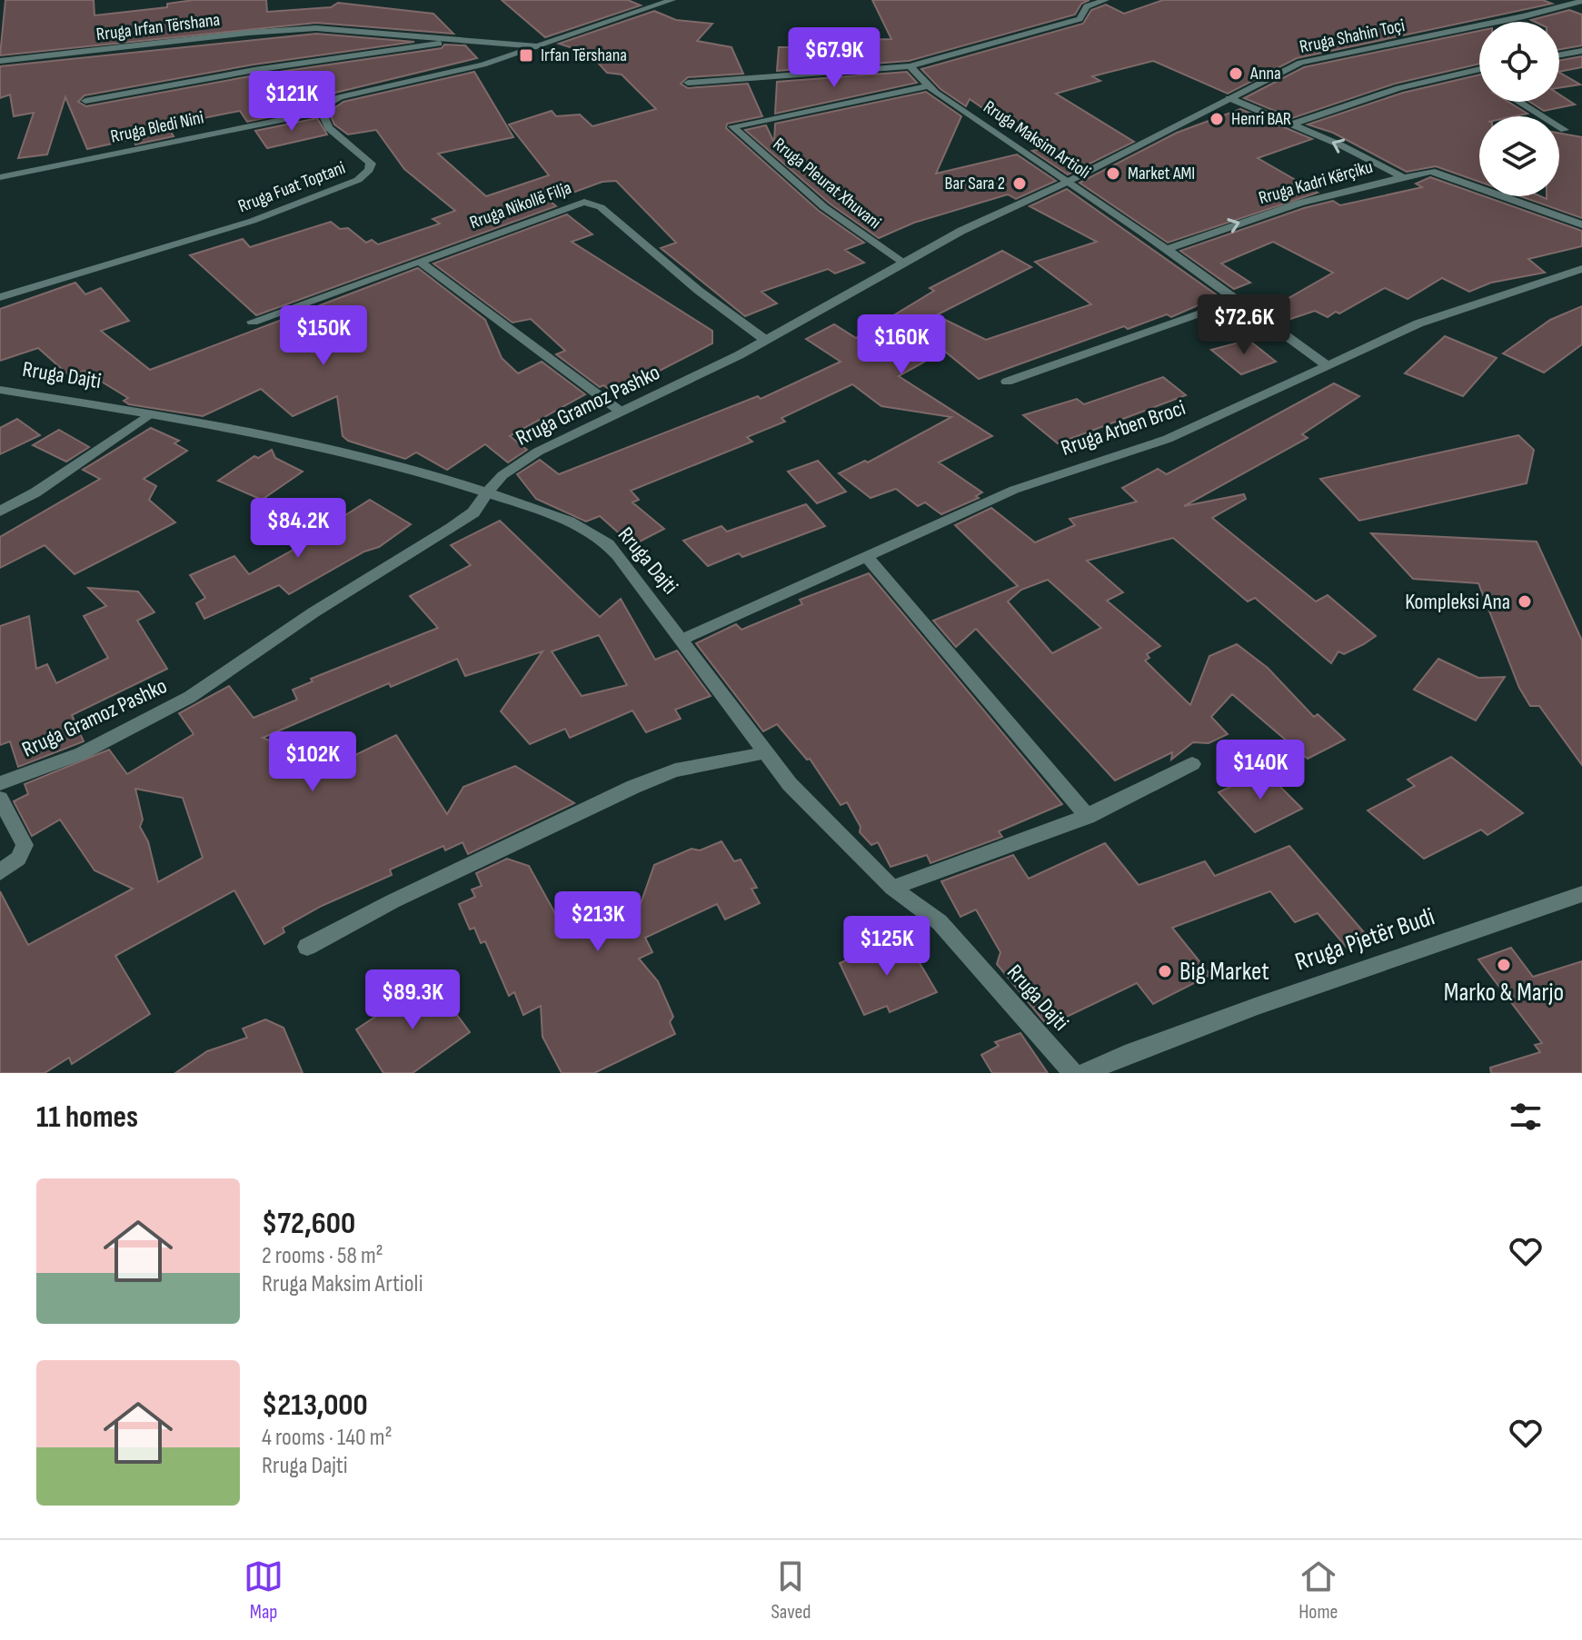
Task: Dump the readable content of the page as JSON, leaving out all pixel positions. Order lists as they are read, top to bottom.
{
  "streets": {
    "street": [
      "Rruga Irfan Tërshana",
      "Rruga Shahin Toçi",
      "Rruga Bledi Nini",
      "Rruga Maksim Artioli",
      "Rruga Kadri Kërçiku",
      "Rruga Pleurat Xhuvani",
      "Rruga Fuat Toptani",
      "Rruga Nikollë Filja",
      "Rruga Dajti",
      "Rruga Gramoz Pashko",
      "Rruga Arben Broci",
      "Rruga Pjetër Budi"
    ]
  },
  "crossings": [
    ["Rruga Shahin Toçi", "Rruga Maksim Artioli"],
    ["Rruga Shahin Toçi", "Rruga Kadri Kërçiku"],
    ["Rruga Shahin Toçi", "Rruga Gramoz Pashko"],
    ["Rruga Bledi Nini", "Rruga Fuat Toptani"],
    ["Rruga Maksim Artioli", "Rruga Kadri Kërçiku"],
    ["Rruga Maksim Artioli", "Rruga Pleurat Xhuvani"],
    ["Rruga Maksim Artioli", "Rruga Gramoz Pashko"],
    ["Rruga Maksim Artioli", "Rruga Arben Broci"],
    ["Rruga Pleurat Xhuvani", "Rruga Gramoz Pashko"],
    ["Rruga Nikollë Filja", "Rruga Gramoz Pashko"],
    ["Rruga Dajti", "Rruga Gramoz Pashko"],
    ["Rruga Dajti", "Rruga Arben Broci"]
  ],
  "places": {
    "transit": ["Irfan Tërshana"],
    "other": [
      "Anna",
      "Henri BAR",
      "Market AMI",
      "Bar Sara 2",
      "Kompleksi Ana",
      "Marko & Marjo",
      "Big Market"
    ]
  },
  "page": {
    "price": [
      "$67.9K",
      "$121K",
      "$72.6K",
      "$150K",
      "$160K",
      "$84.2K",
      "$102K",
      "$140K",
      "$213K",
      "$125K",
      "$89.3K"
    ],
    "heading": "11 homes",
    "list": [
      {
        "name": "$72,600",
        "note": "2 rooms · 58 m² · Rruga Maksim Artioli"
      },
      {
        "name": "$213,000",
        "note": "4 rooms · 140 m² · Rruga Dajti"
      }
    ],
    "tabs": ["Map", "Saved", "Home"]
  }
}
